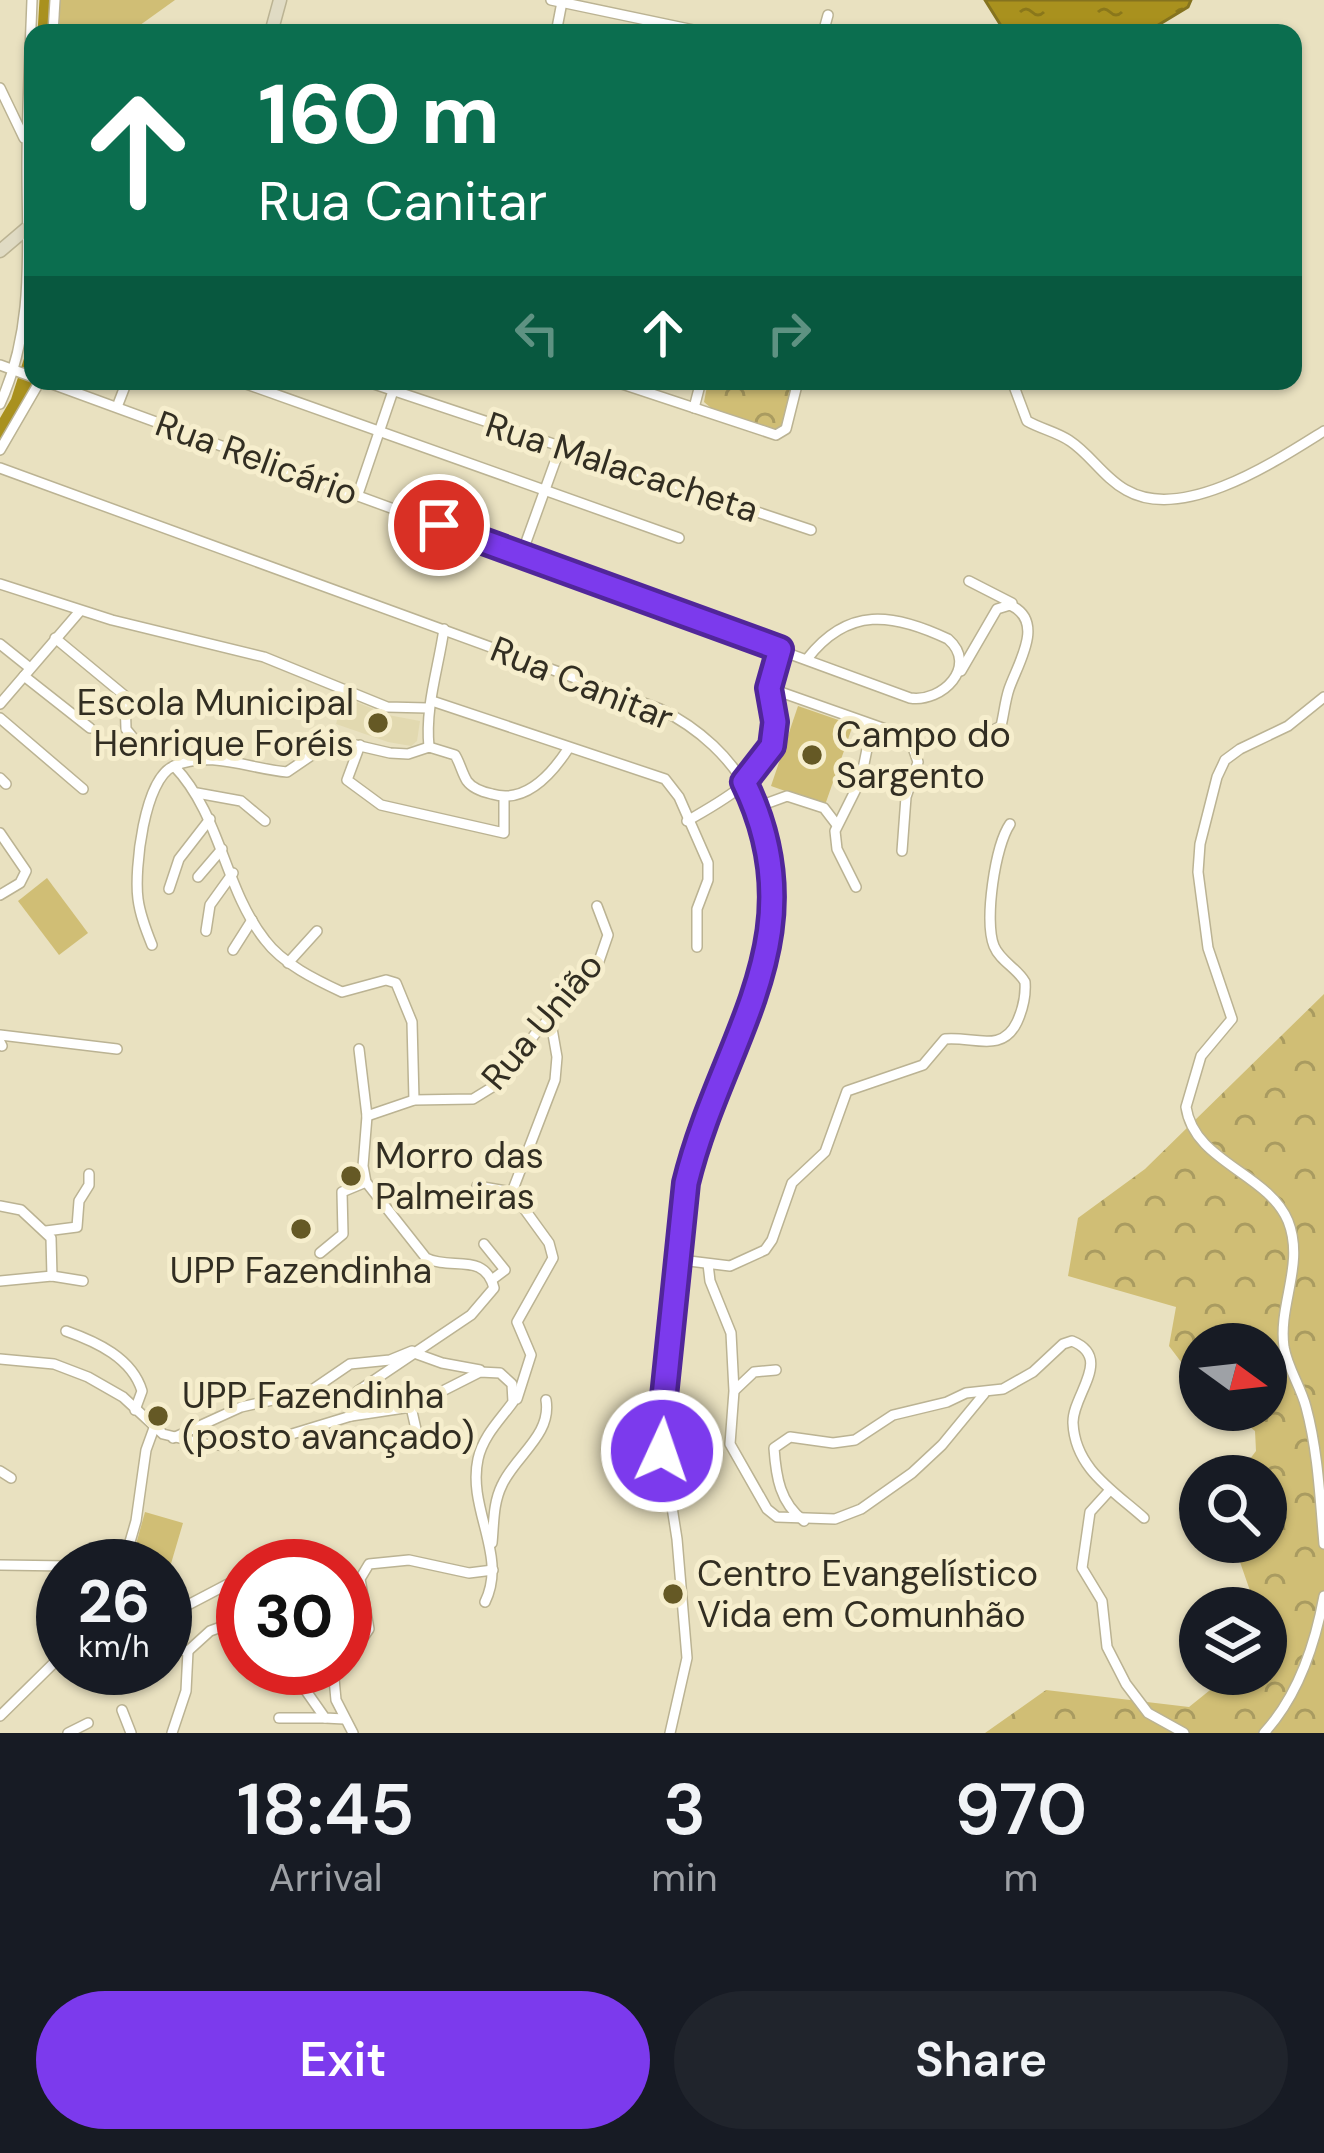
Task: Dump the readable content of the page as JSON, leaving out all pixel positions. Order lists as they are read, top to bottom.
{
  "streets": {
    "street": [
      "Rua Relicário",
      "Rua Malacacheta",
      "Rua Canitar",
      "Rua União"
    ]
  },
  "places": [
    "Escola Municipal Henrique Foréis",
    "Campo do Sargento",
    "Morro das Palmeiras",
    "UPP Fazendinha",
    "UPP Fazendinha (posto avançado)",
    "Centro Evangelístico Vida em Comunhão"
  ],
  "north": "right",
  "page": {
    "turn": ["160 m", "Rua Canitar"],
    "speed": "26 km/h",
    "limit": "30",
    "eta": [
      "18:45",
      "Arrival",
      "3",
      "min",
      "970",
      "m"
    ],
    "buttons": ["Exit", "Share"]
  }
}
